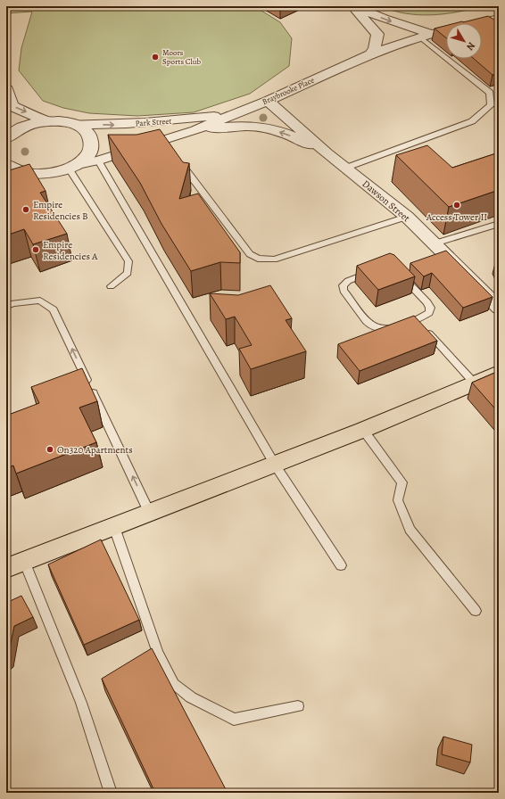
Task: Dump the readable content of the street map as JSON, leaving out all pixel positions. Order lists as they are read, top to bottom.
{
  "streets": {
    "street": ["Braybrooke Place", "Park Street", "Dawson Street"]
  },
  "crossings": [
    ["Braybrooke Place", "Park Street"],
    ["Braybrooke Place", "Dawson Street"]
  ],
  "one_way": ["Park Street"],
  "places": [
    "Moors Sports Club",
    "Access Tower II",
    "Empire Residencies B",
    "Empire Residencies A",
    "On320 Apartments"
  ],
  "north": "bottom right"
}
